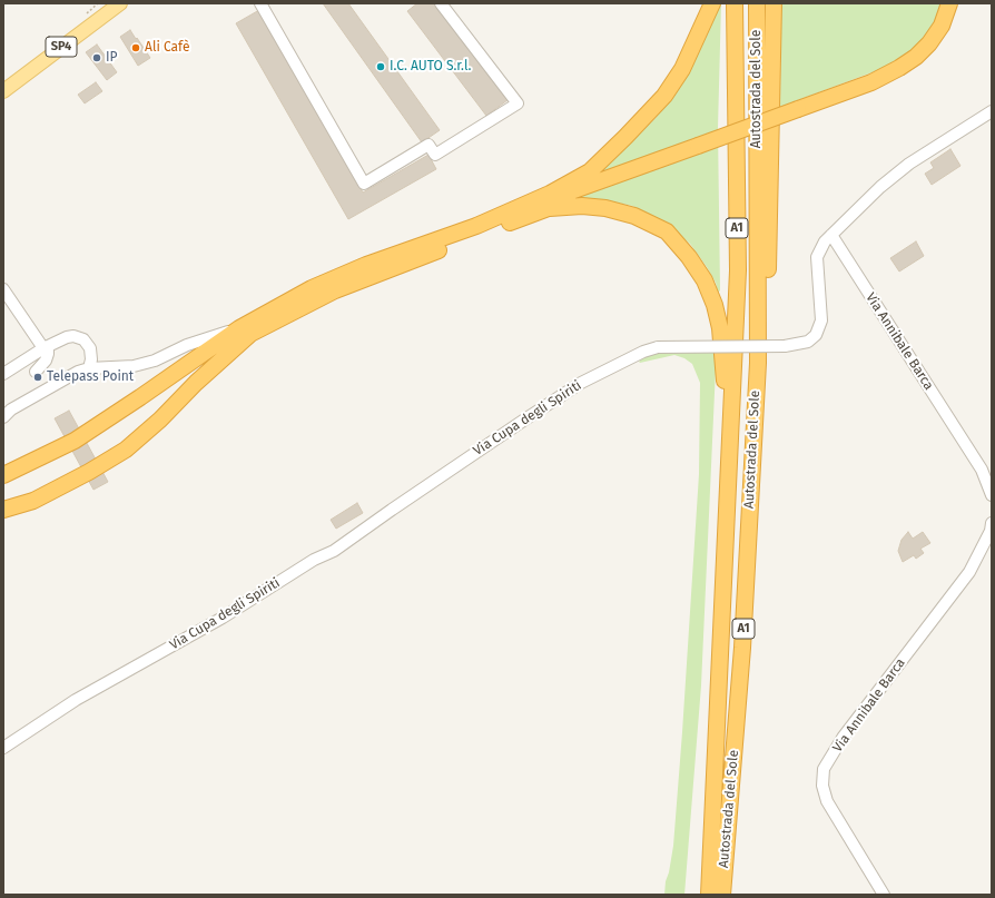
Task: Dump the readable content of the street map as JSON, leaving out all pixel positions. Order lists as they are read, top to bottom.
{
  "streets": {
    "highway": ["Autostrada del Sole", "A1"],
    "main road": ["SP4"],
    "street": ["Via Annibale Barca", "Via Cupa degli Spiriti"]
  },
  "crossings": [
    ["Via Annibale Barca", "Via Cupa degli Spiriti"]
  ],
  "places": [
    "Ali Cafè",
    "IP",
    "I.C. AUTO S.r.l.",
    "Telepass Point"
  ]
}
